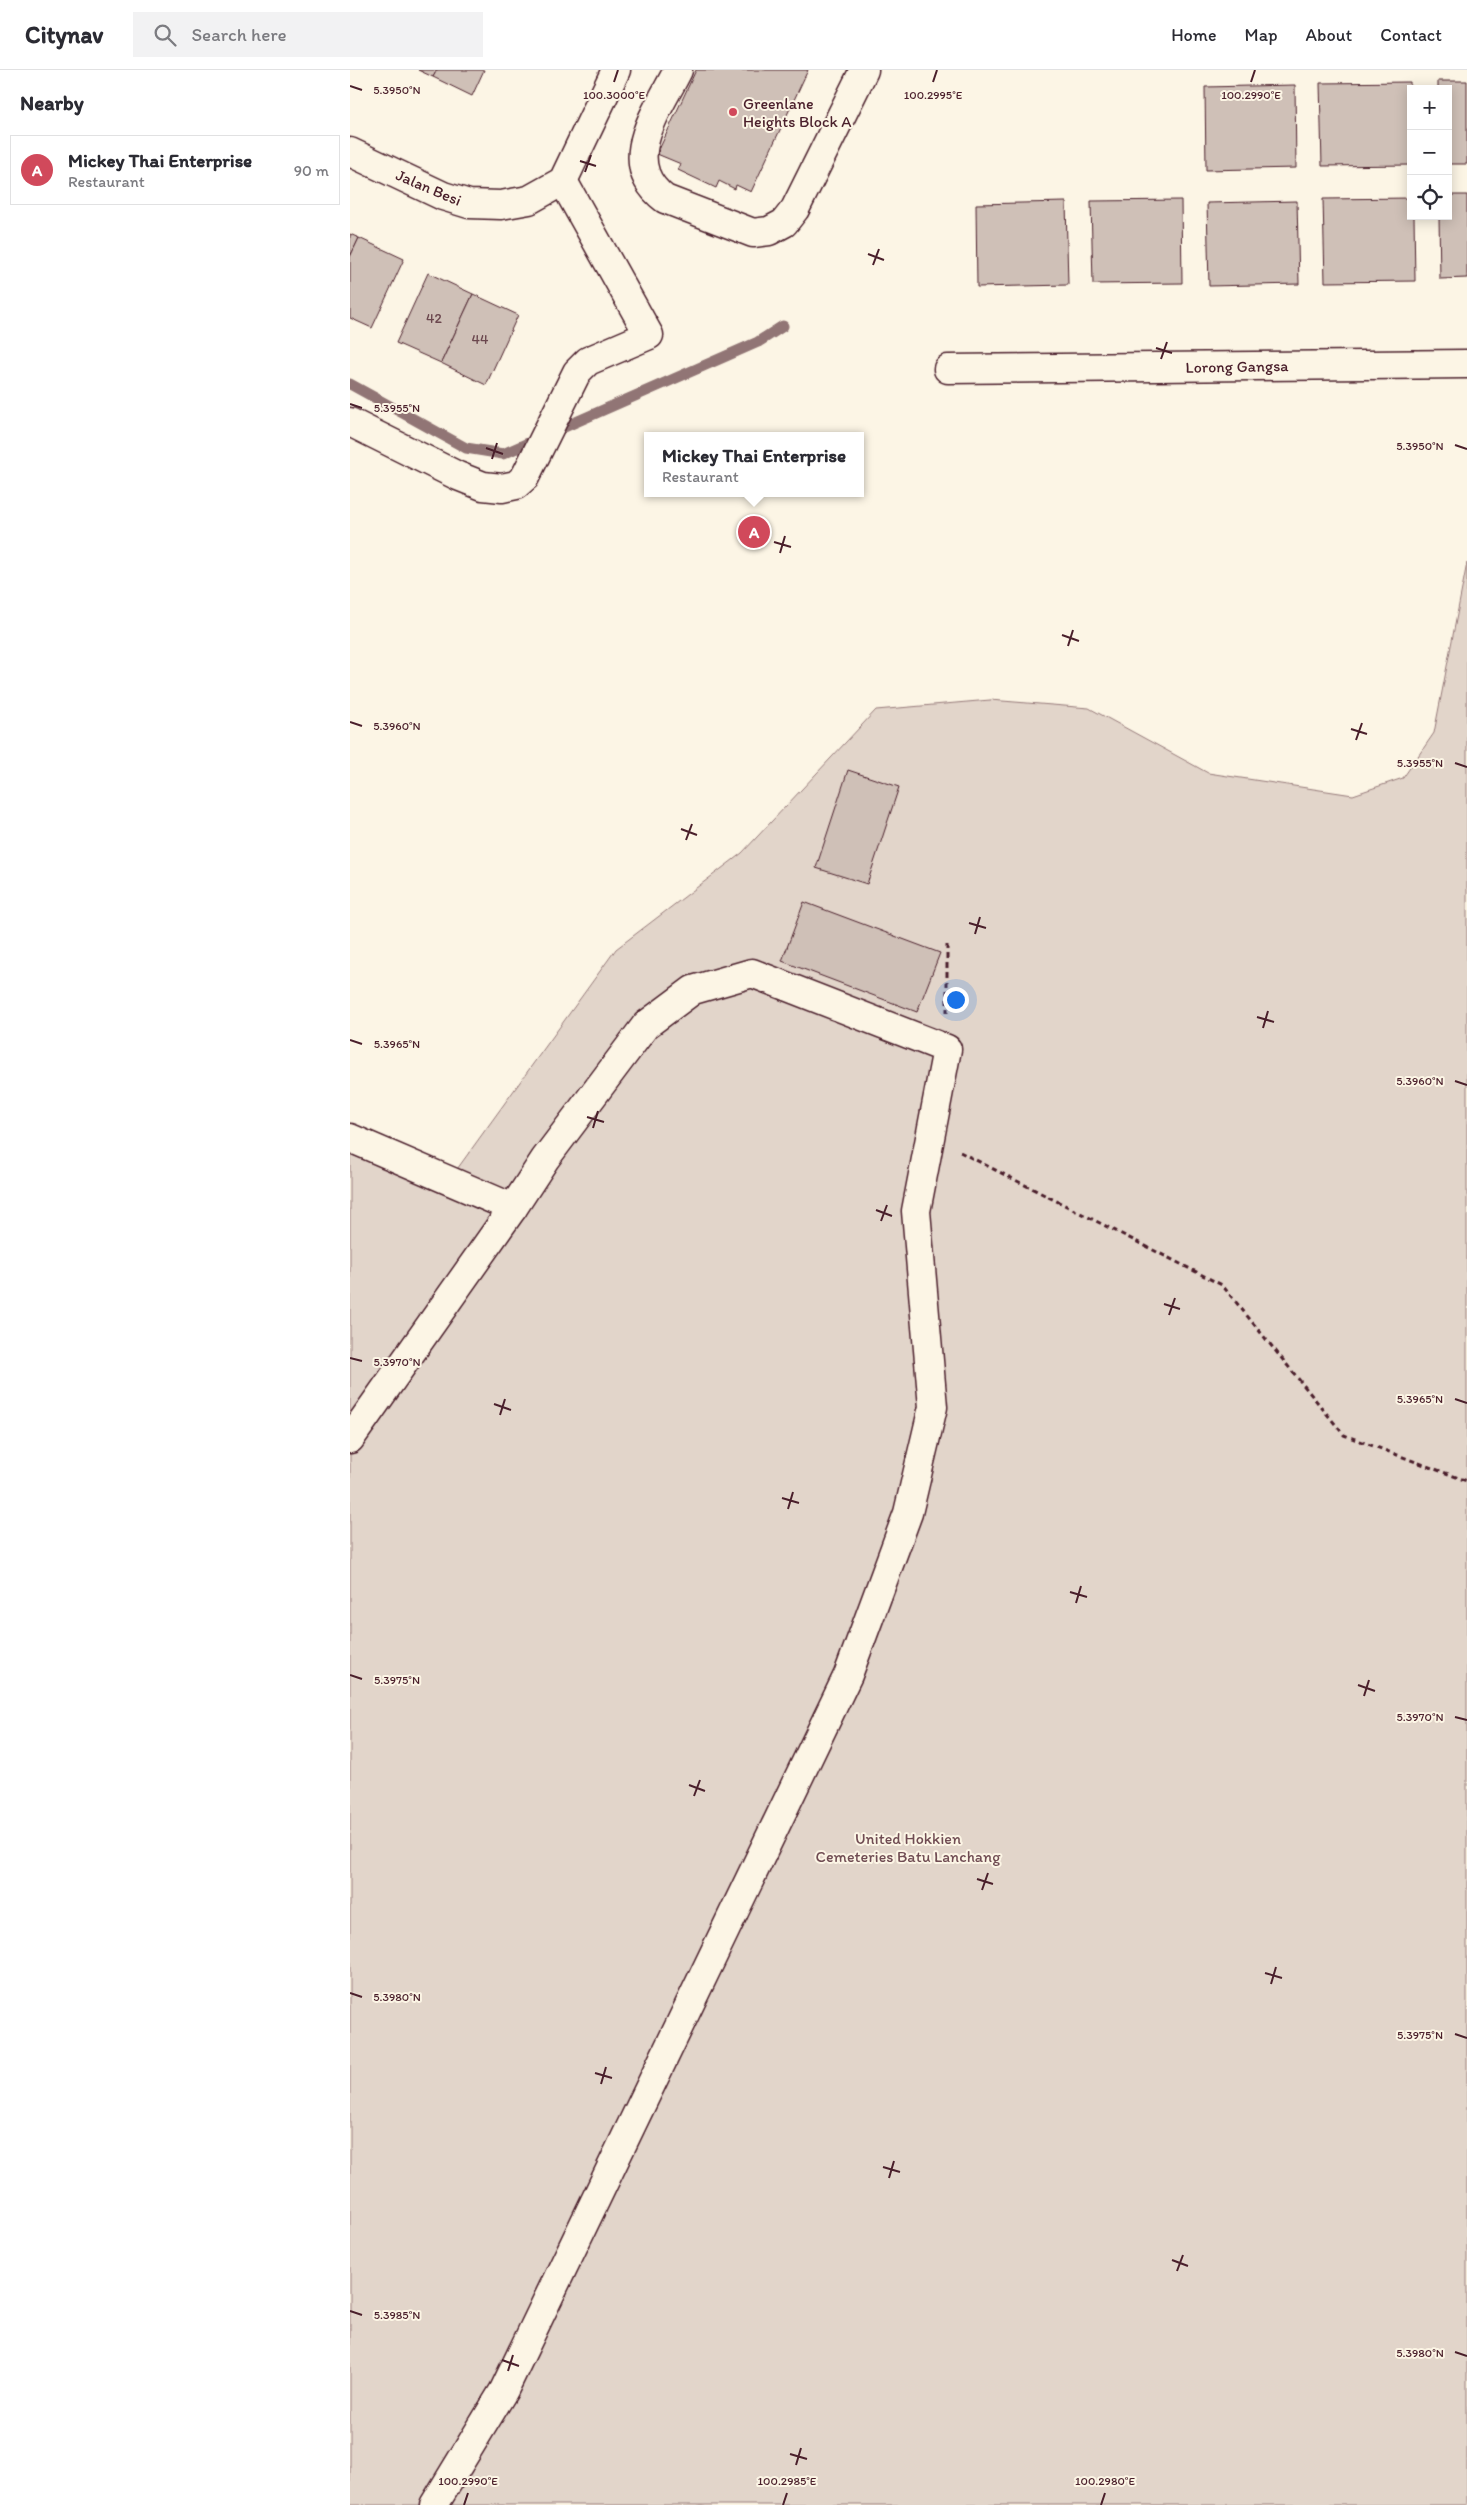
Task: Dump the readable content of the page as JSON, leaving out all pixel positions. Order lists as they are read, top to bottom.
{
  "streets": {
    "street": ["Jalan Besi", "Lorong Gangsa"]
  },
  "parks": ["United Hokkien Cemeteries Batu Lanchang"],
  "places": ["Greenlane Heights Block A"],
  "house_numbers": ["42", "44"],
  "page": {
    "header": "Citynav",
    "search": "Search here",
    "nav": [
      "Home",
      "Map",
      "About",
      "Contact"
    ],
    "heading": "Nearby",
    "map_buttons": ["+", "−"],
    "list": [
      {
        "mark": "A",
        "name": "Mickey Thai Enterprise",
        "note": "Restaurant",
        "value": "90 m"
      }
    ],
    "popup": ["Mickey Thai Enterprise", "Restaurant"],
    "pins": "A"
  },
  "coordinates": [
    "5.3950°N",
    "100.3000°E",
    "100.2995°E",
    "100.2990°E",
    "5.3955°N",
    "5.3960°N",
    "5.3965°N",
    "5.3970°N",
    "5.3975°N",
    "5.3980°N",
    "5.3985°N",
    "100.2985°E",
    "100.2980°E"
  ]
}
